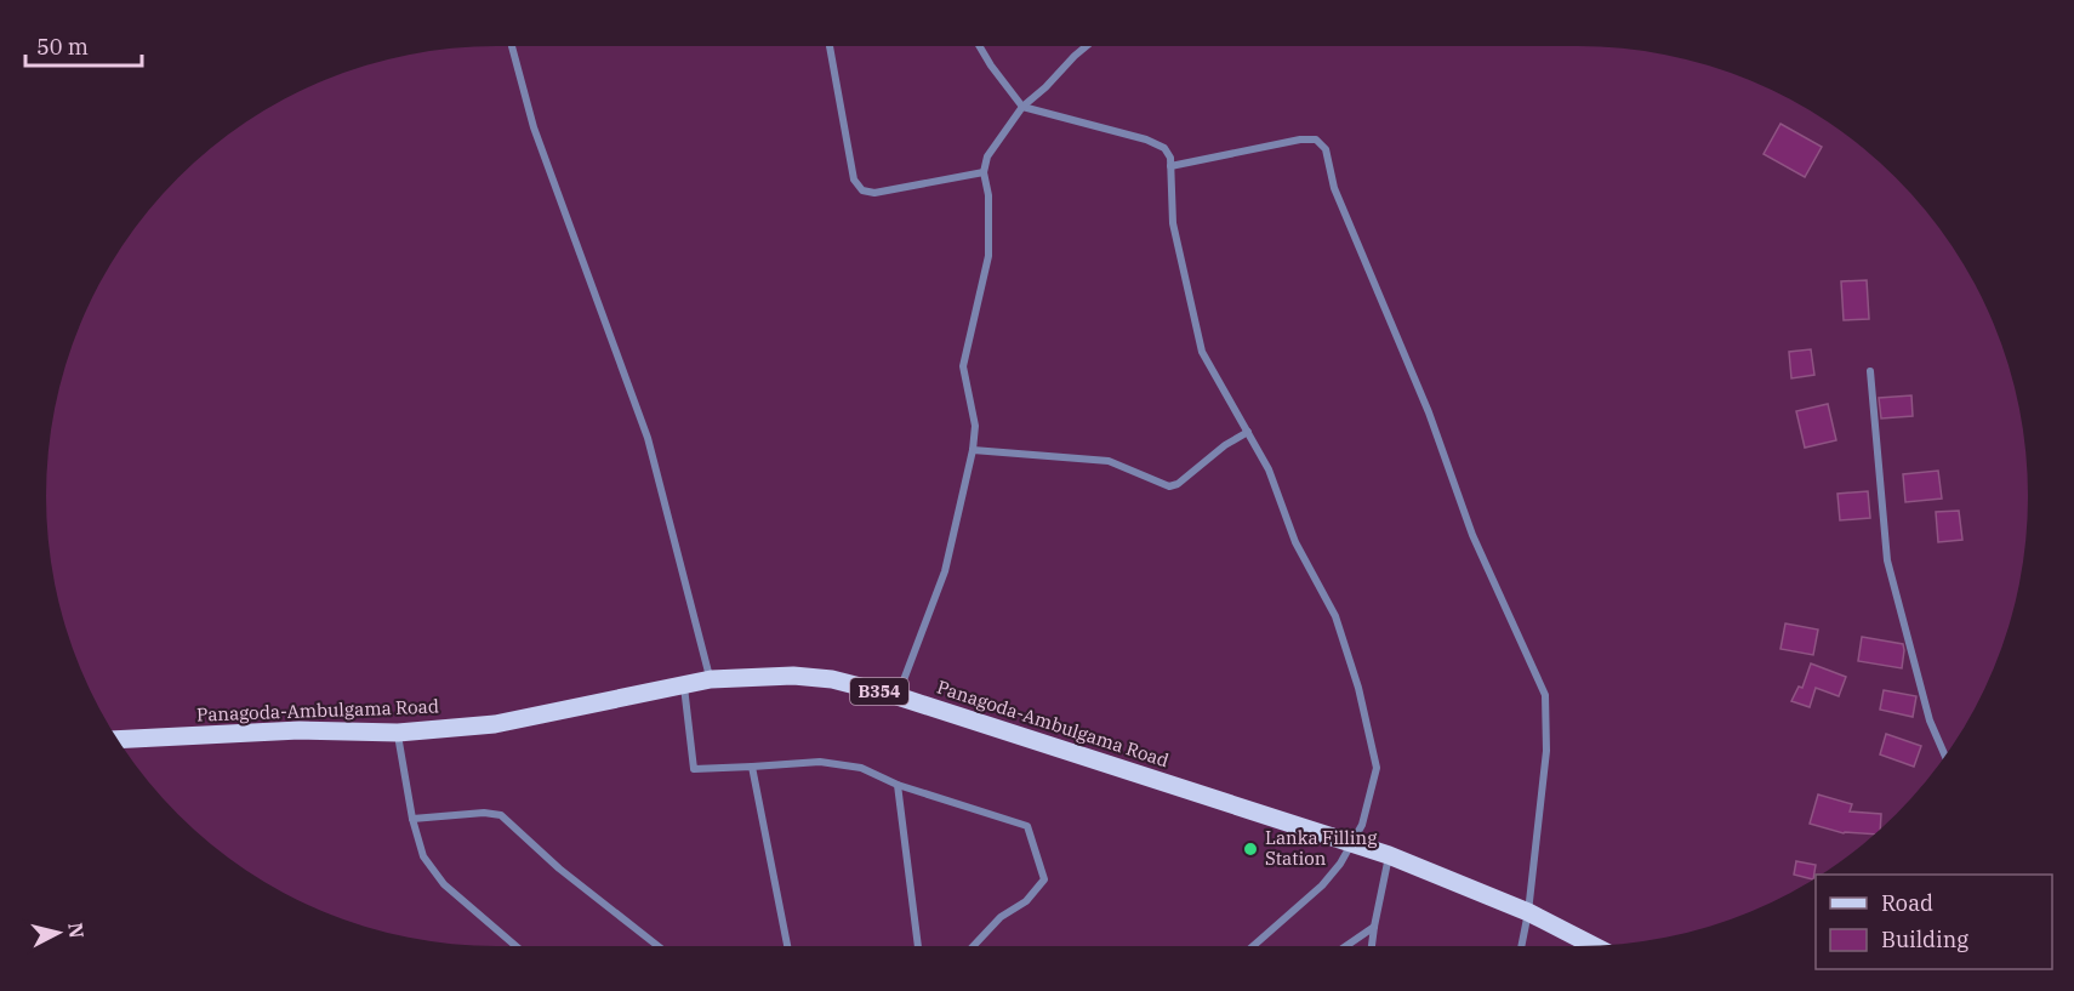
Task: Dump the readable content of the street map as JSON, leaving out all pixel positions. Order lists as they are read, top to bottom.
{
  "streets": {
    "main road": ["B354", "Panagoda-Ambulgama Road"]
  },
  "places": ["Lanka Filling Station"],
  "legend": ["Road", "Building"],
  "scale_bar": "50 m",
  "north": "right"
}
